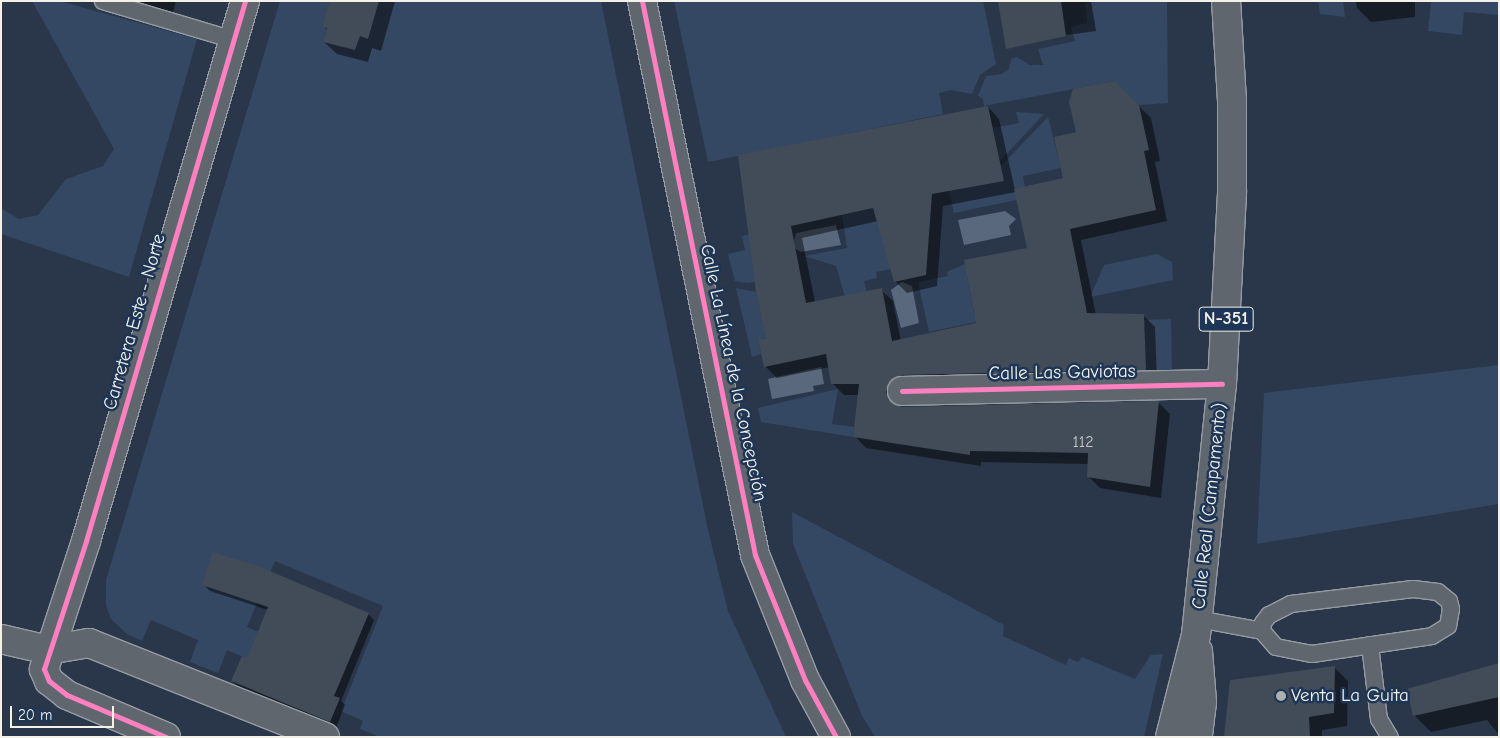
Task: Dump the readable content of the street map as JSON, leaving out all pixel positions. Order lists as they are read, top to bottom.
{
  "streets": {
    "main road": [
      "N-351",
      "Carretera Este - Norte",
      "Calle La Línea de la Concepción",
      "Calle Las Gaviotas",
      "Calle Real (Campamento)"
    ]
  },
  "crossings": [
    ["N-351", "Calle Real (Campamento)"],
    ["Calle Las Gaviotas", "Calle Real (Campamento)"]
  ],
  "places": ["Venta La Guita"],
  "house_numbers": ["112"],
  "scale_bar": "20 m"
}
